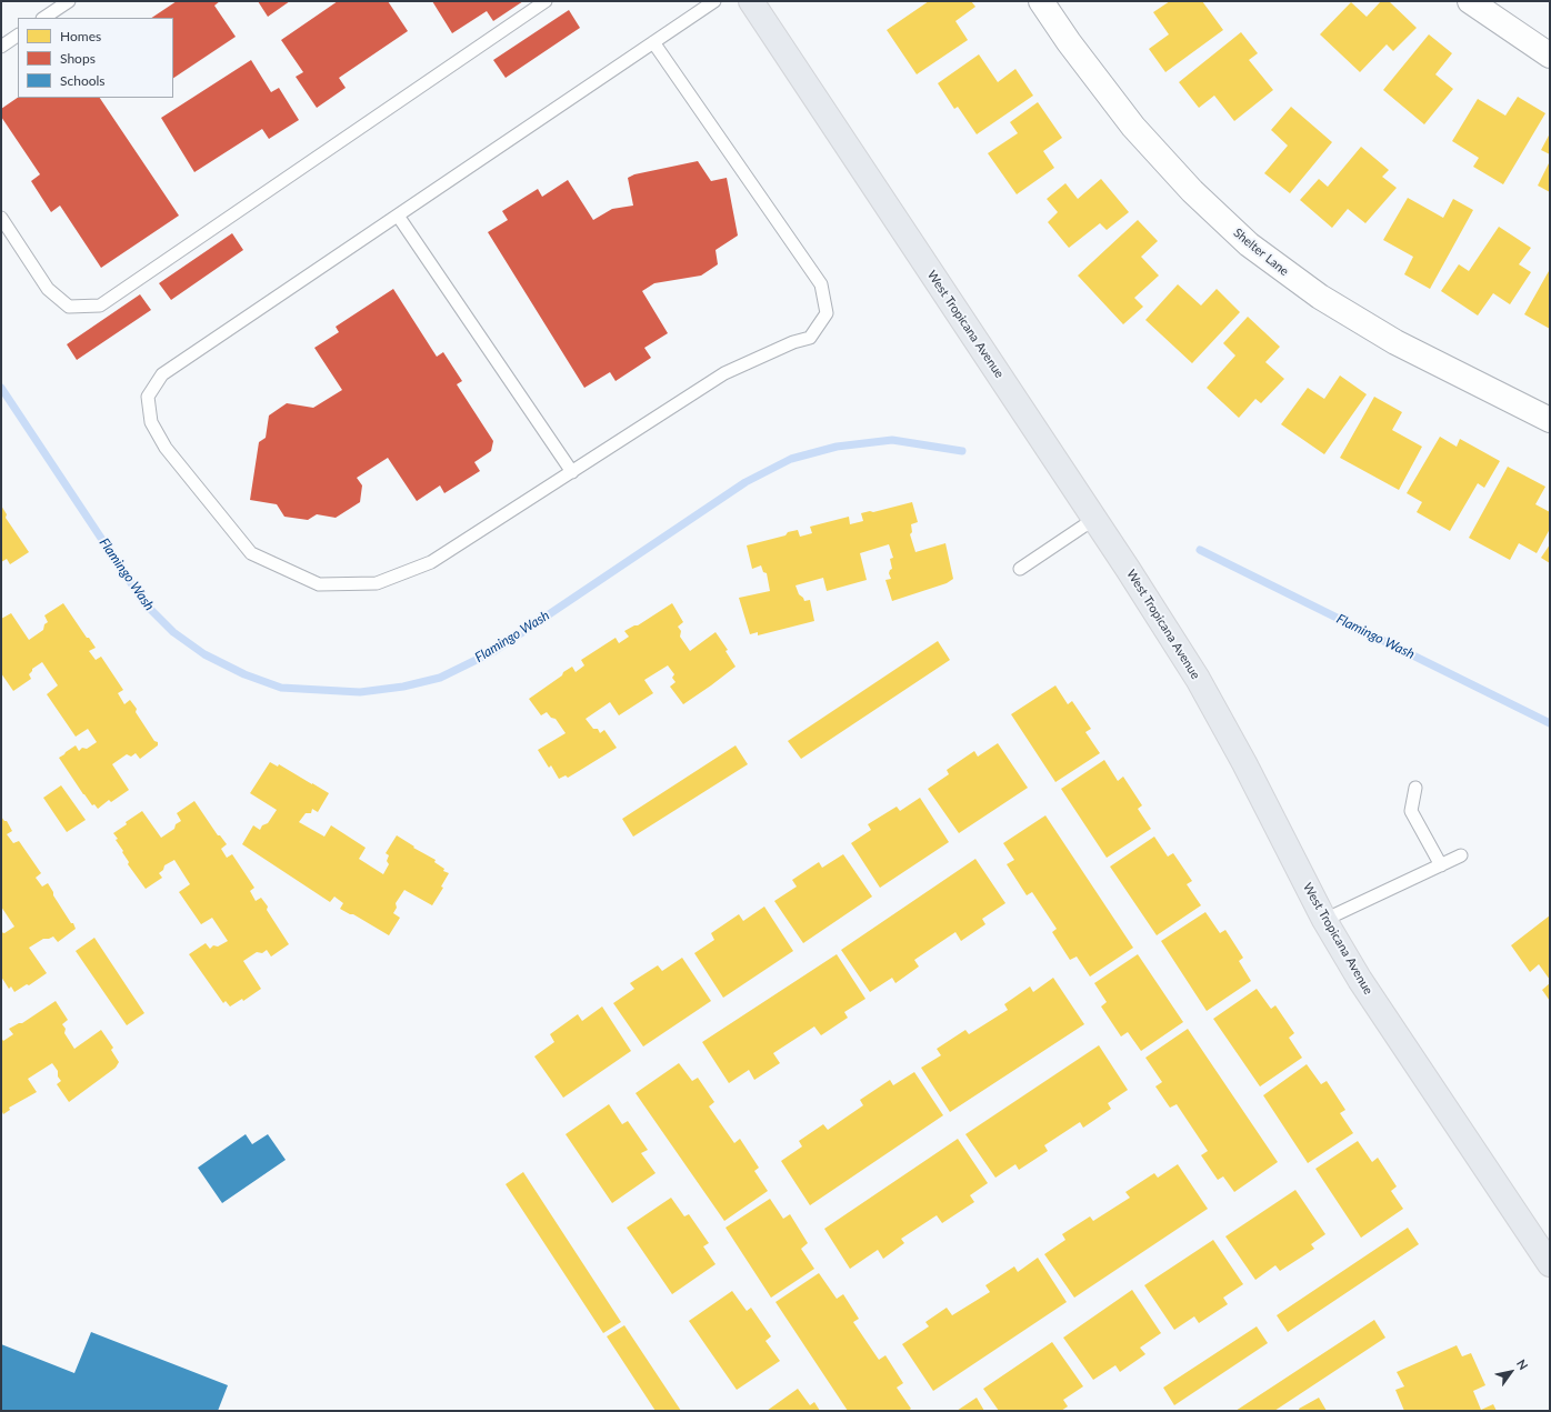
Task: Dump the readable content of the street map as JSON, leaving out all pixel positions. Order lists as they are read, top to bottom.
{
  "streets": {
    "main road": ["West Tropicana Avenue"],
    "street": ["Shelter Lane"]
  },
  "water": ["Flamingo Wash"],
  "legend": ["Homes", "Shops", "Schools"],
  "north": "top right"
}
